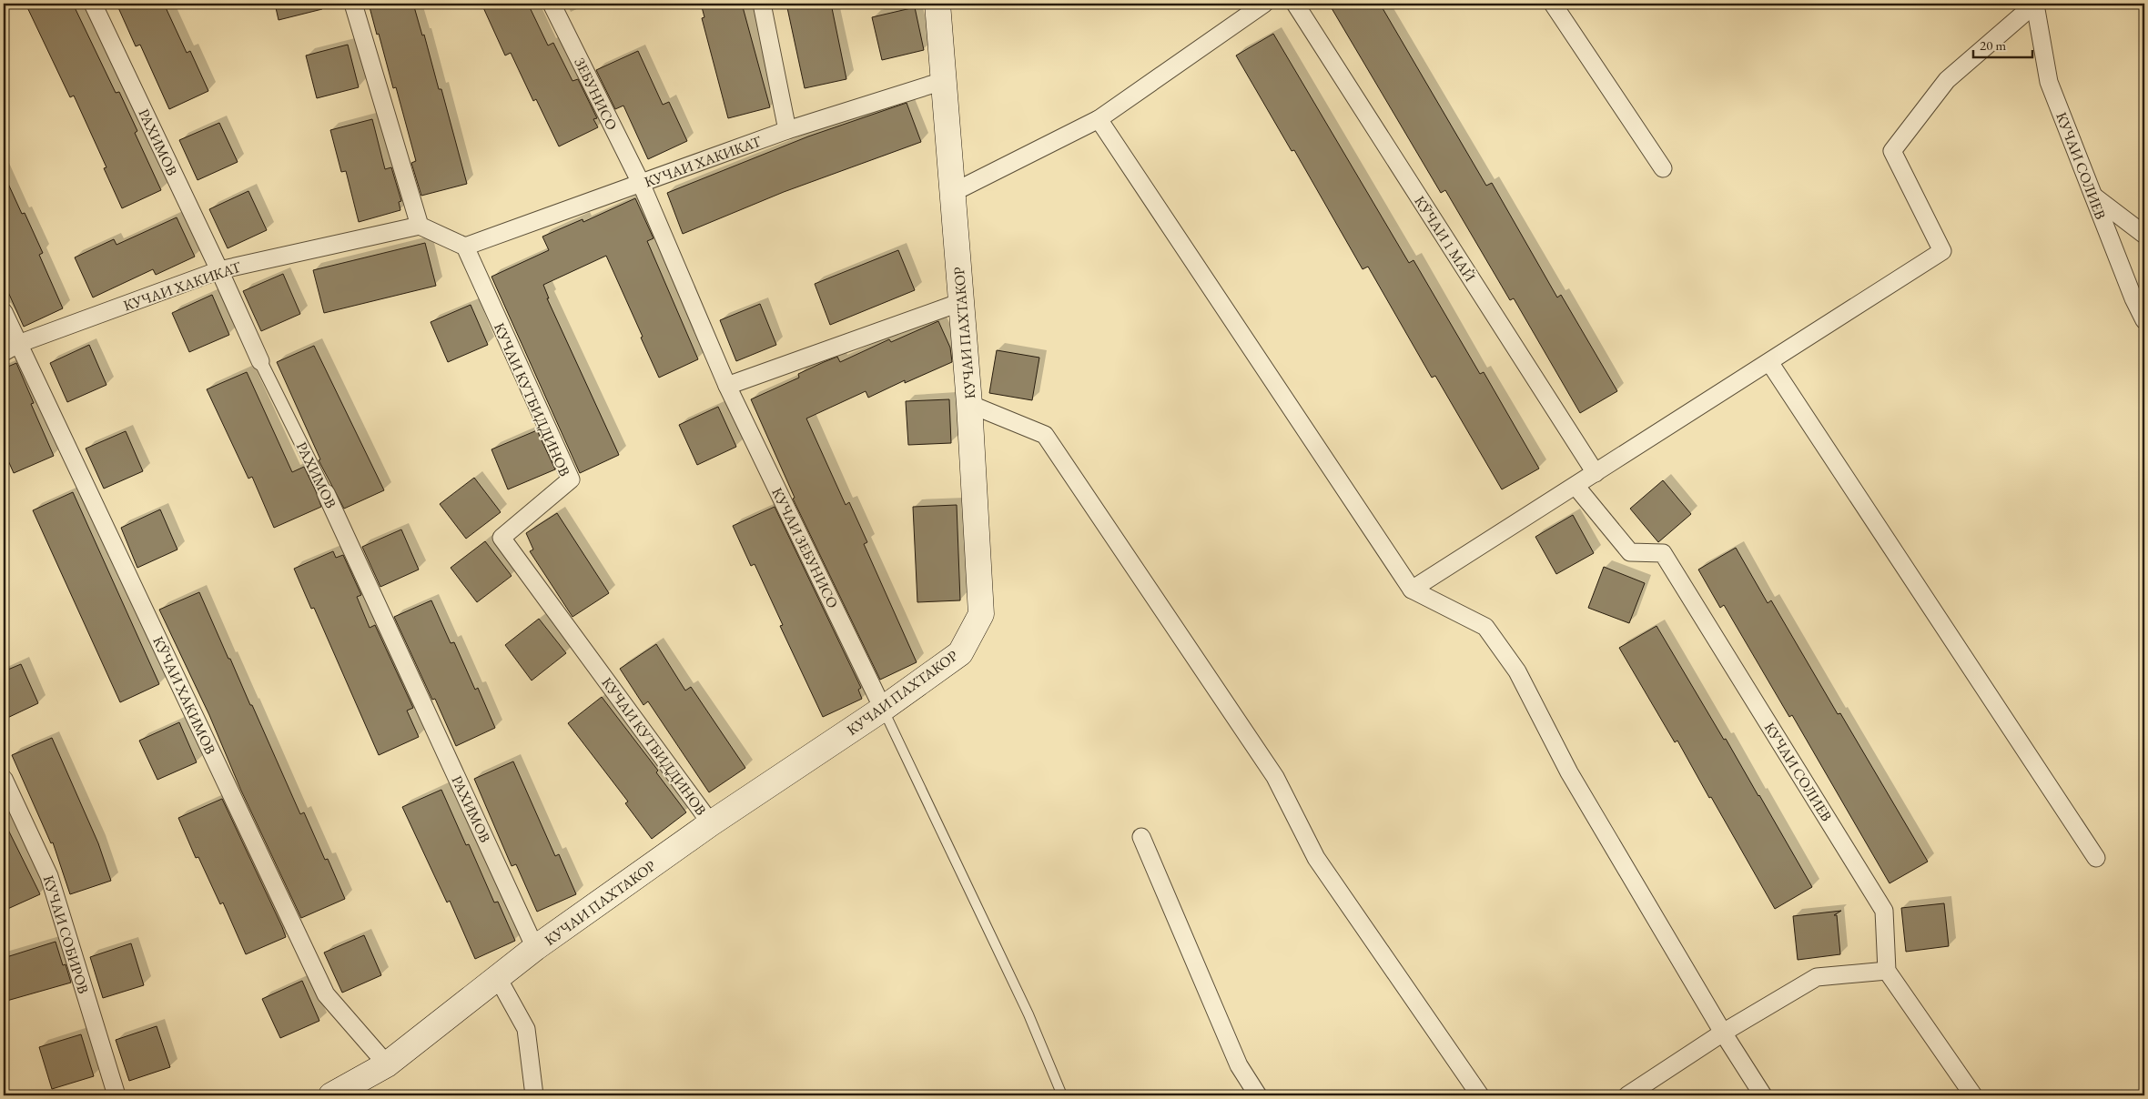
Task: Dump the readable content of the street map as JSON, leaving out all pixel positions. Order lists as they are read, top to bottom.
{
  "streets": {
    "main road": ["КУЧАИ ПАХТАКОР"],
    "street": [
      "ЗЕБУНИСО",
      "РАХИМОВ",
      "КУЧАИ ХАКИКАТ",
      "КУЧАИ СОЛИЕВ",
      "КӮЧАИ 1 МАЙ",
      "КУЧАИ КУТБИДДИНОВ",
      "КУЧАИ ЗЕБУНИСО",
      "КӮЧАИ ХАКИМОВ",
      "КУЧАИ СОБИРОВ"
    ]
  },
  "crossings": [
    ["ЗЕБУНИСО", "КУЧАИ ХАКИКАТ"],
    ["ЗЕБУНИСО", "КУЧАИ ЗЕБУНИСО"],
    ["РАХИМОВ", "КУЧАИ ХАКИКАТ"],
    ["РАХИМОВ", "КУЧАИ ПАХТАКОР"],
    ["КУЧАИ ХАКИКАТ", "КУЧАИ ПАХТАКОР"],
    ["КУЧАИ ХАКИКАТ", "КУЧАИ КУТБИДДИНОВ"],
    ["КУЧАИ ХАКИКАТ", "КУЧАИ ЗЕБУНИСО"],
    ["КУЧАИ ХАКИКАТ", "КӮЧАИ ХАКИМОВ"],
    ["КУЧАИ ПАХТАКОР", "КУЧАИ КУТБИДДИНОВ"],
    ["КУЧАИ ПАХТАКОР", "КУЧАИ ЗЕБУНИСО"],
    ["КУЧАИ ПАХТАКОР", "КӮЧАИ ХАКИМОВ"]
  ],
  "scale_bar": "20 m"
}
